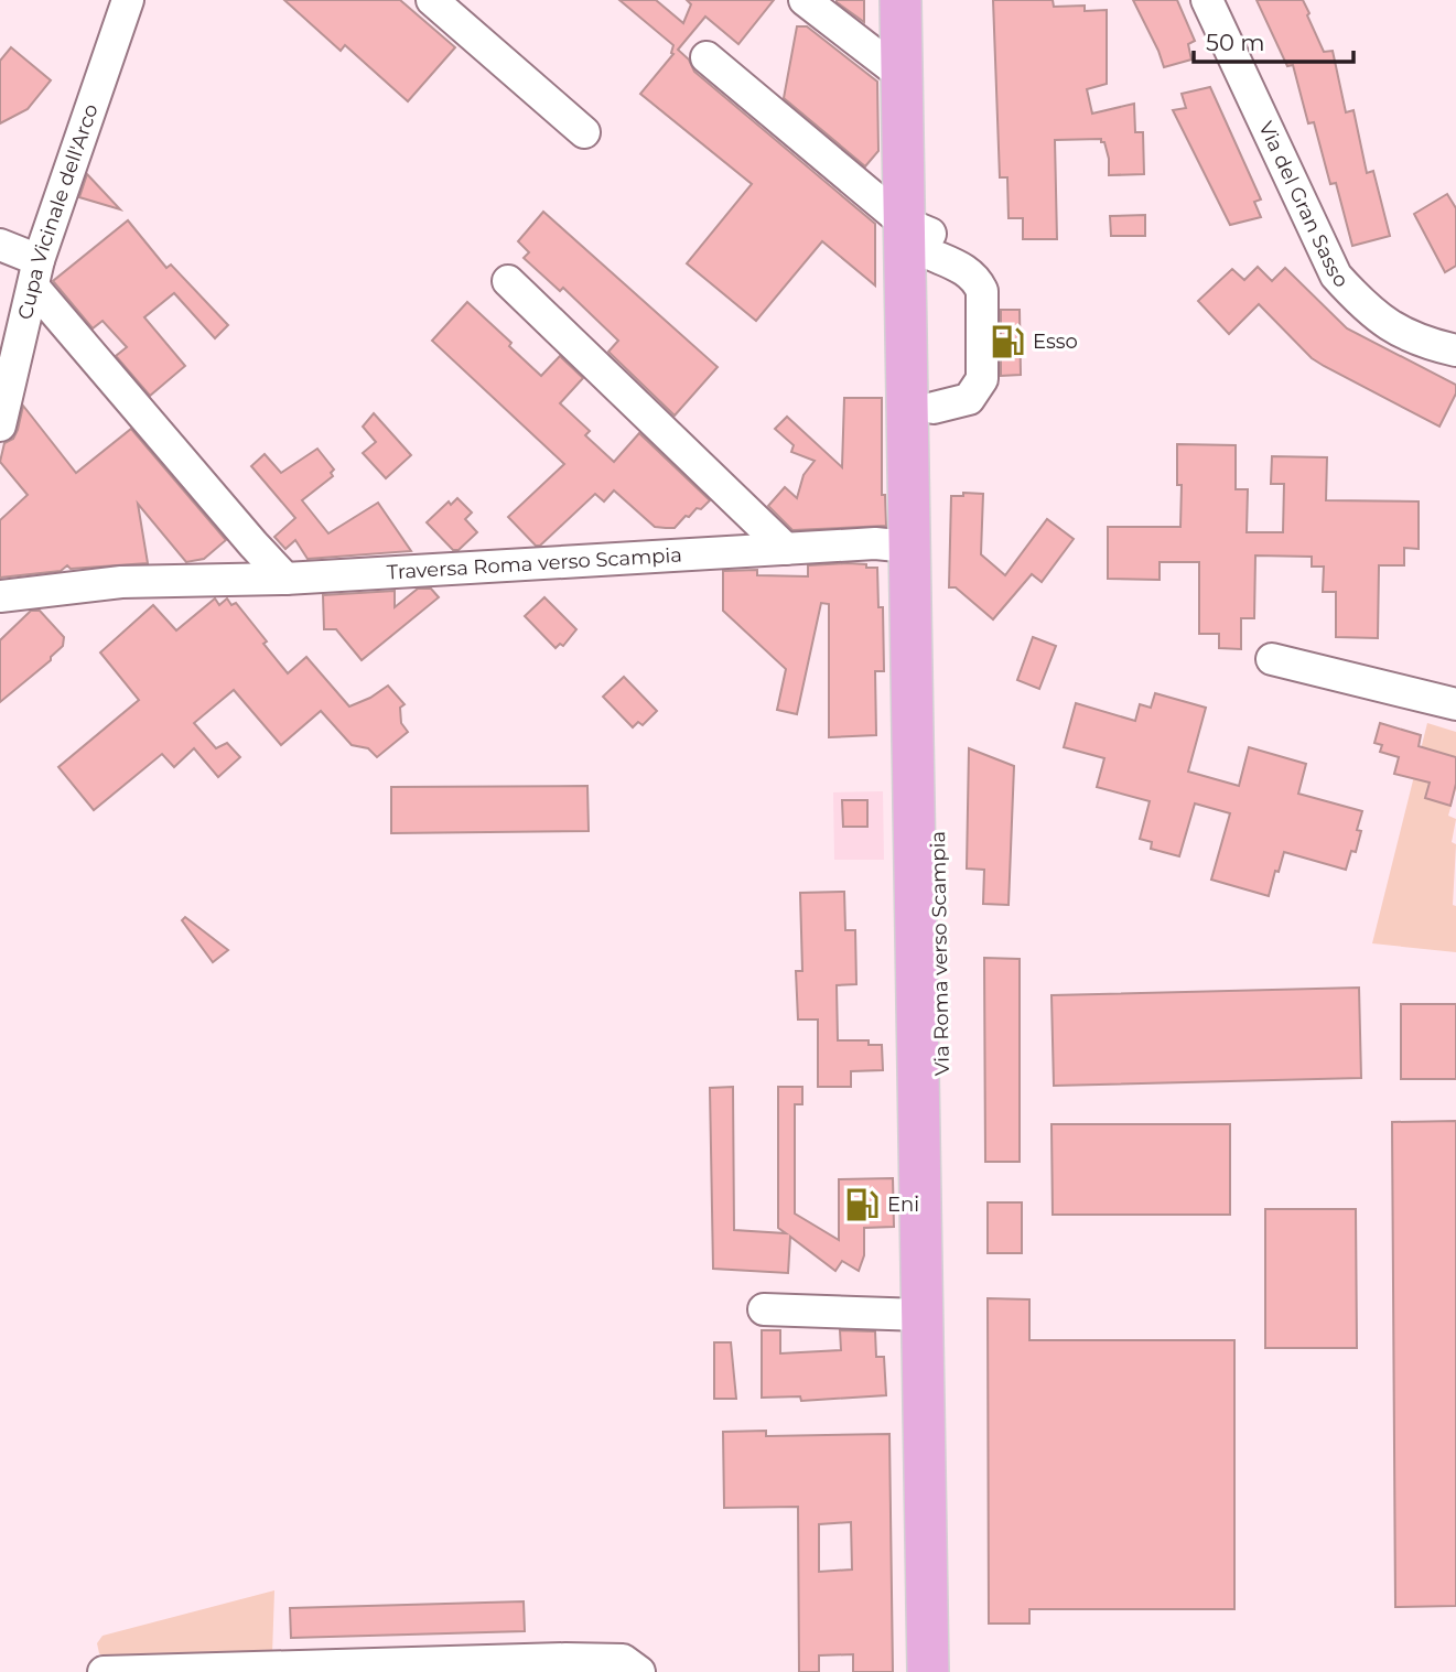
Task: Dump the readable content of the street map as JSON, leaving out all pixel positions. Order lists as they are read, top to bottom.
{
  "streets": {
    "main road": ["Via Roma verso Scampia"],
    "street": ["Via del Gran Sasso", "Cupa Vicinale dell'Arco", "Traversa Roma verso Scampia"]
  },
  "crossings": [
    ["Traversa Roma verso Scampia", "Via Roma verso Scampia"]
  ],
  "places": {
    "fuel station": ["Esso", "Eni"]
  },
  "scale_bar": "50 m"
}
